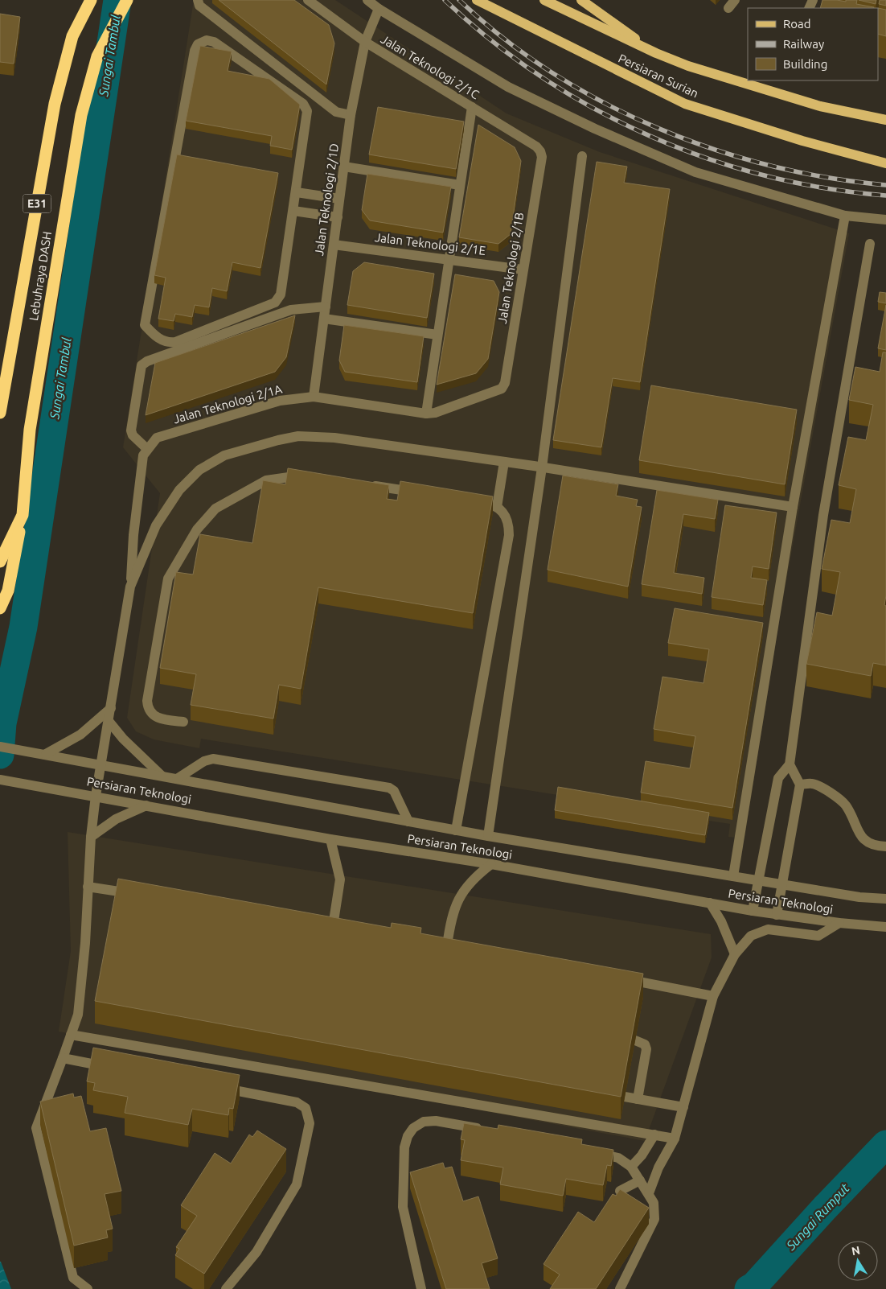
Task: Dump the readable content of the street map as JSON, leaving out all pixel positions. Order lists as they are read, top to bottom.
{
  "streets": {
    "highway": ["E31", "Lebuhraya DASH"],
    "main road": ["Persiaran Surian"],
    "street": [
      "Jalan Teknologi 2/1C",
      "Jalan Teknologi 2/1D",
      "Jalan Teknologi 2/1E",
      "Jalan Teknologi 2/1B",
      "Jalan Teknologi 2/1A",
      "Persiaran Teknologi"
    ]
  },
  "crossings": [
    ["Jalan Teknologi 2/1C", "Jalan Teknologi 2/1D"],
    ["Jalan Teknologi 2/1C", "Jalan Teknologi 2/1B"],
    ["Jalan Teknologi 2/1D", "Jalan Teknologi 2/1E"],
    ["Jalan Teknologi 2/1D", "Jalan Teknologi 2/1A"],
    ["Jalan Teknologi 2/1E", "Jalan Teknologi 2/1B"],
    ["Jalan Teknologi 2/1B", "Jalan Teknologi 2/1A"]
  ],
  "water": ["Sungai Tambul", "Sungai Rumput"],
  "legend": ["Road", "Railway", "Building"],
  "north": "top"
}
